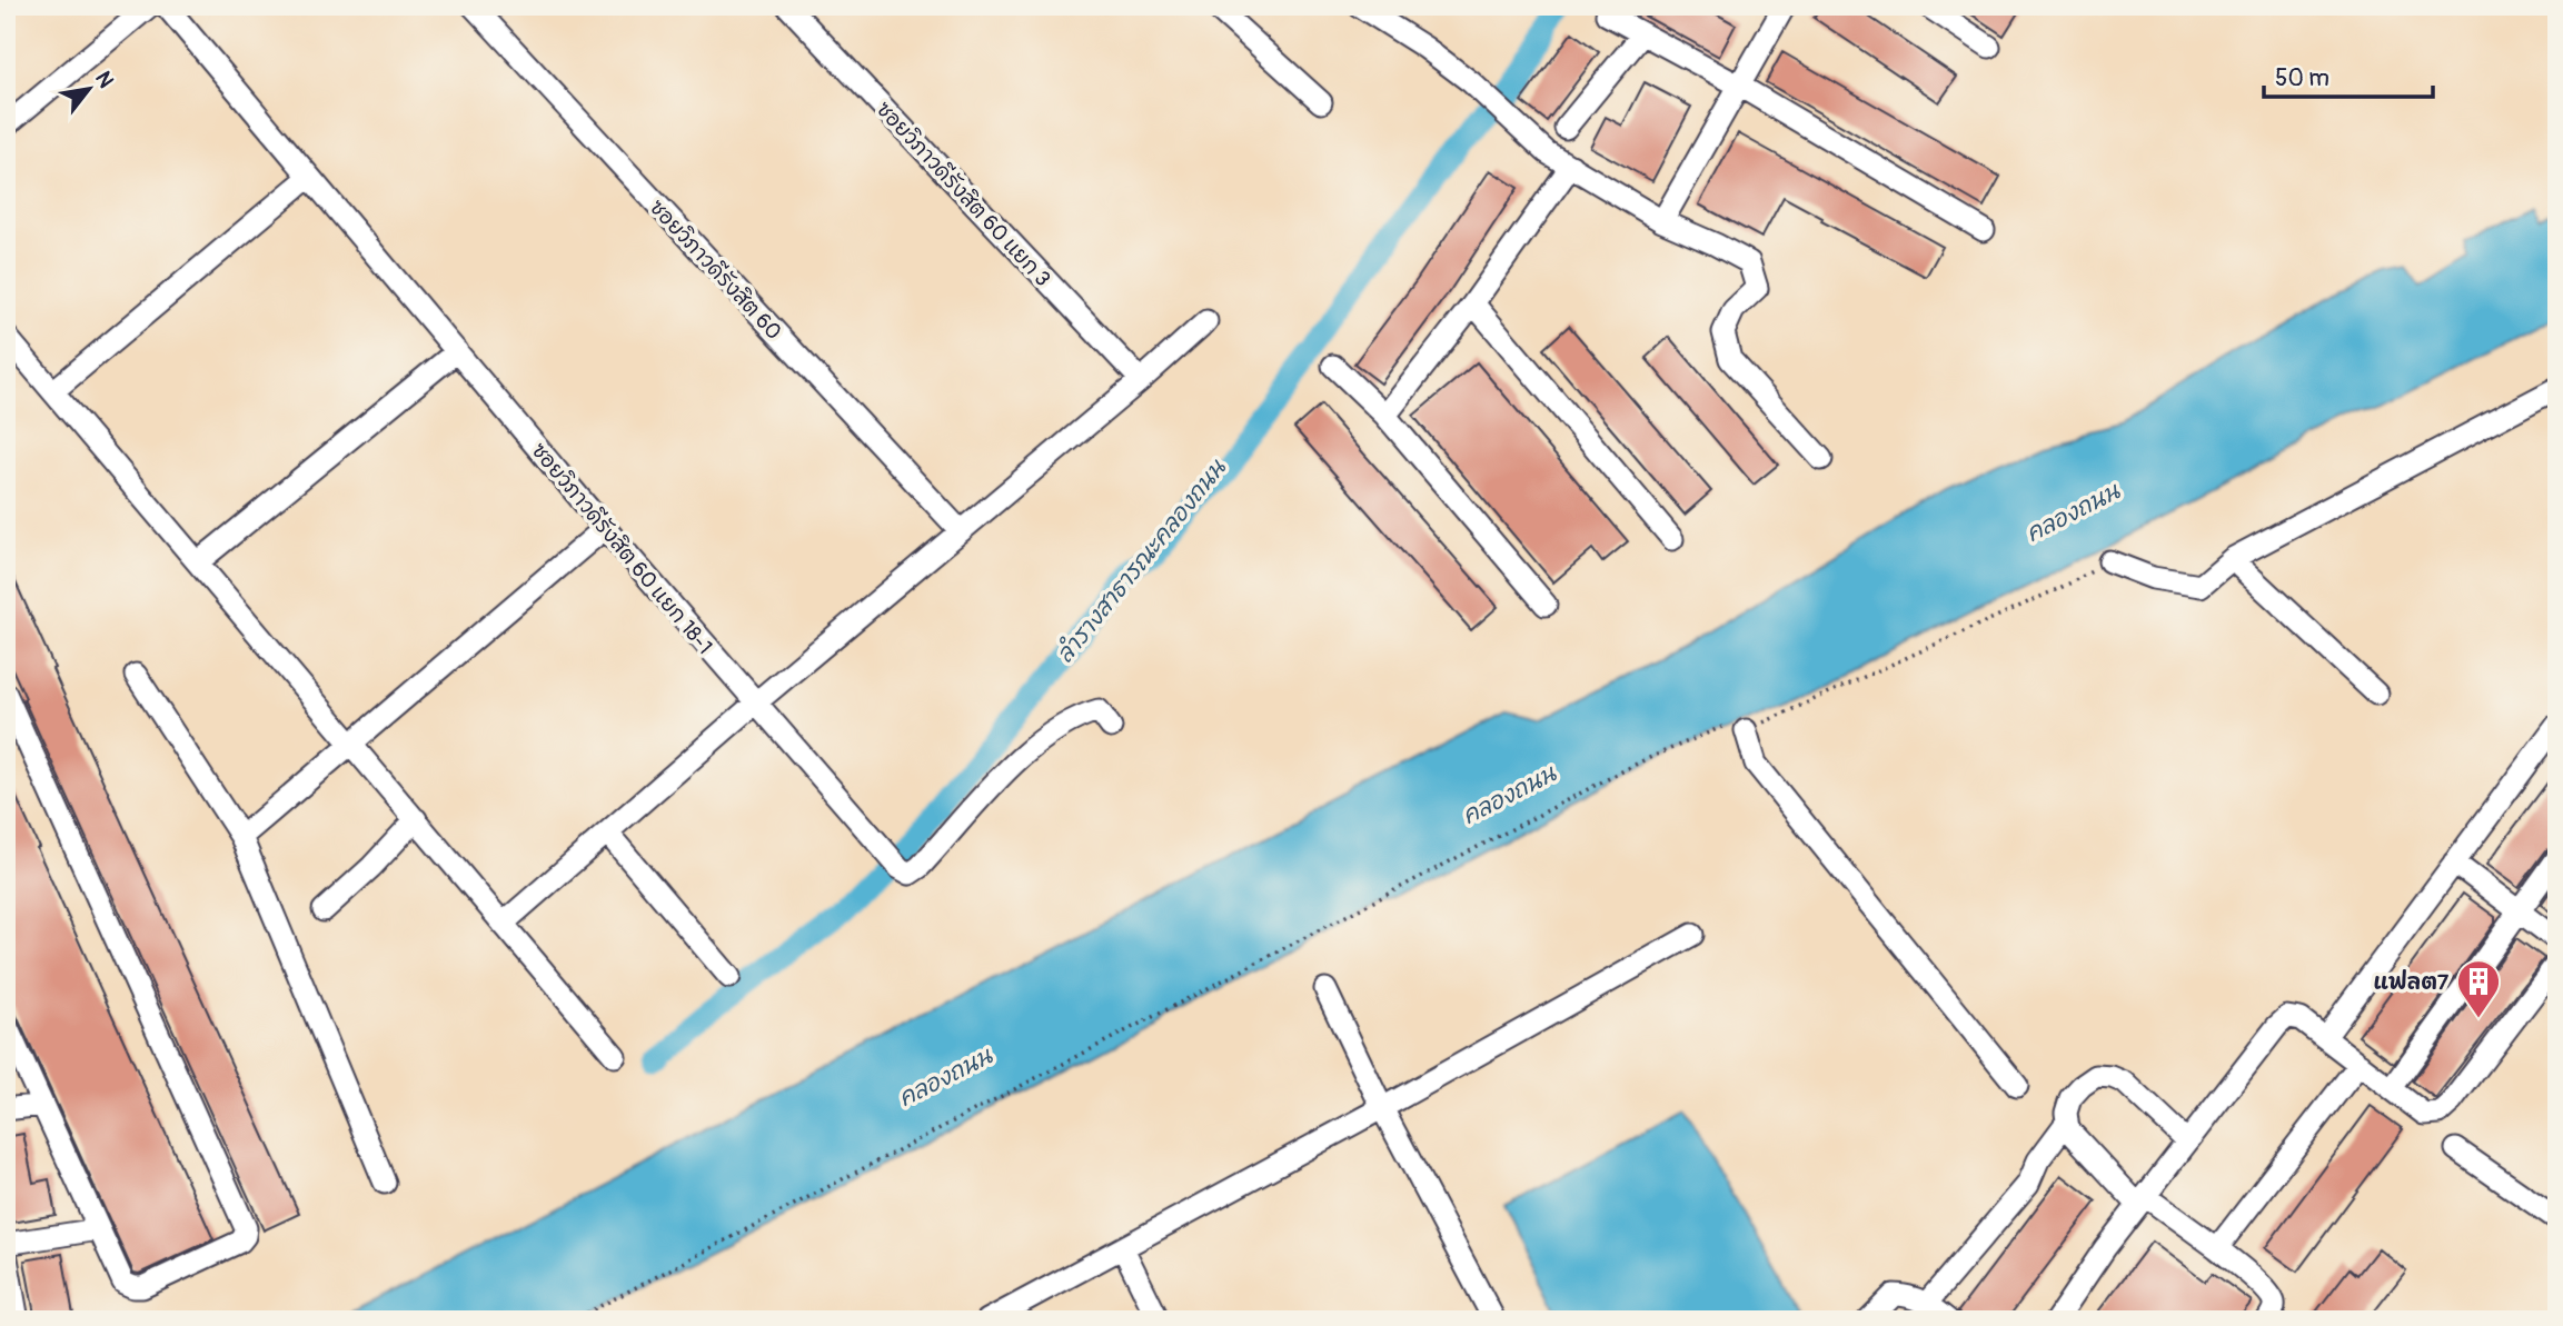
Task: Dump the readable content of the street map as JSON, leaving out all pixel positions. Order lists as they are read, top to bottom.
{
  "streets": {
    "street": ["ซอยวิภาวดีรังสิต 60 แยก 3", "ซอยวิภาวดีรังสิต 60", "ซอยวิภาวดีรังสิต 60 แยก 18-1"]
  },
  "water": ["คลองถนน", "ลำรางสาธารณะคลองถนน"],
  "places": {
    "building": ["แฟลต7"]
  },
  "scale_bar": "50 m",
  "north": "top right"
}
